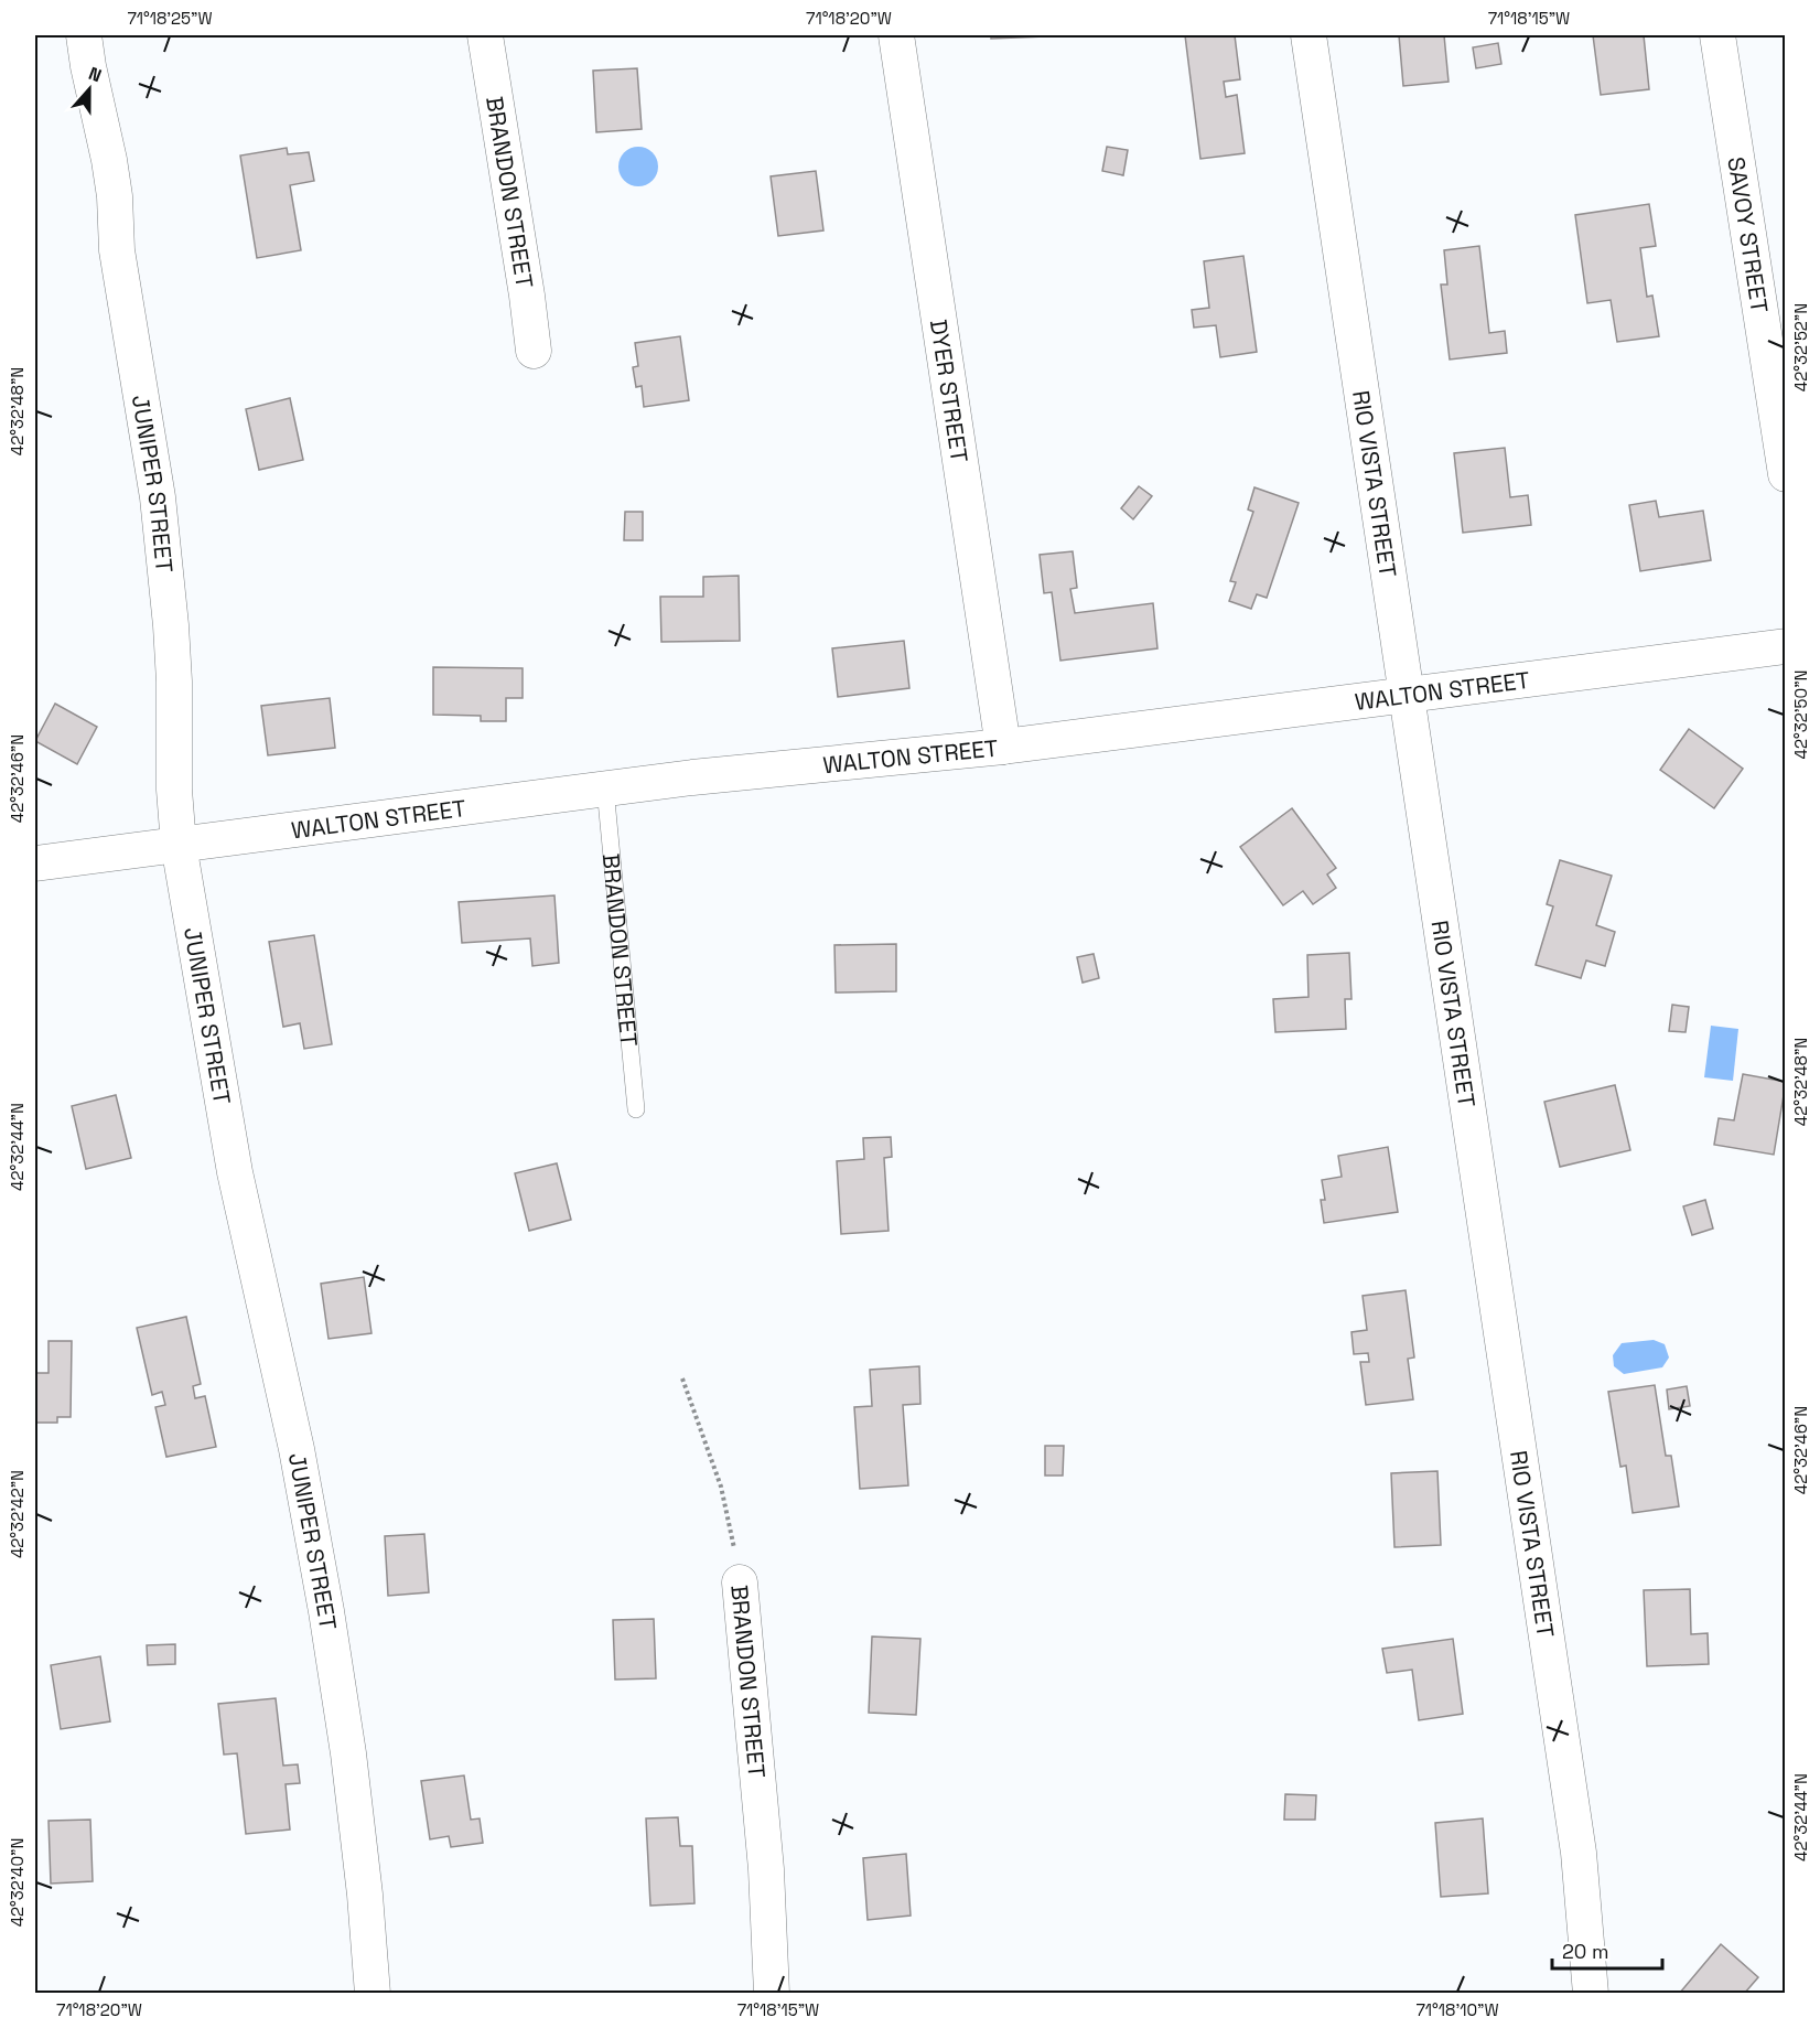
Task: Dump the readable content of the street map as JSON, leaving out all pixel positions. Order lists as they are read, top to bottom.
{
  "streets": {
    "street": [
      "BRANDON STREET",
      "SAVOY STREET",
      "DYER STREET",
      "RIO VISTA STREET",
      "JUNIPER STREET",
      "WALTON STREET"
    ]
  },
  "crossings": [
    ["BRANDON STREET", "WALTON STREET"],
    ["DYER STREET", "WALTON STREET"],
    ["RIO VISTA STREET", "WALTON STREET"],
    ["JUNIPER STREET", "WALTON STREET"]
  ],
  "scale_bar": "20 m",
  "north": "top",
  "coordinates": [
    "71°18'25\"W",
    "71°18'20\"W",
    "71°18'15\"W",
    "42°32'52\"N",
    "42°32'48\"N",
    "42°32'50\"N",
    "42°32'46\"N",
    "42°32'44\"N",
    "42°32'42\"N",
    "42°32'40\"N",
    "71°18'10\"W"
  ]
}
